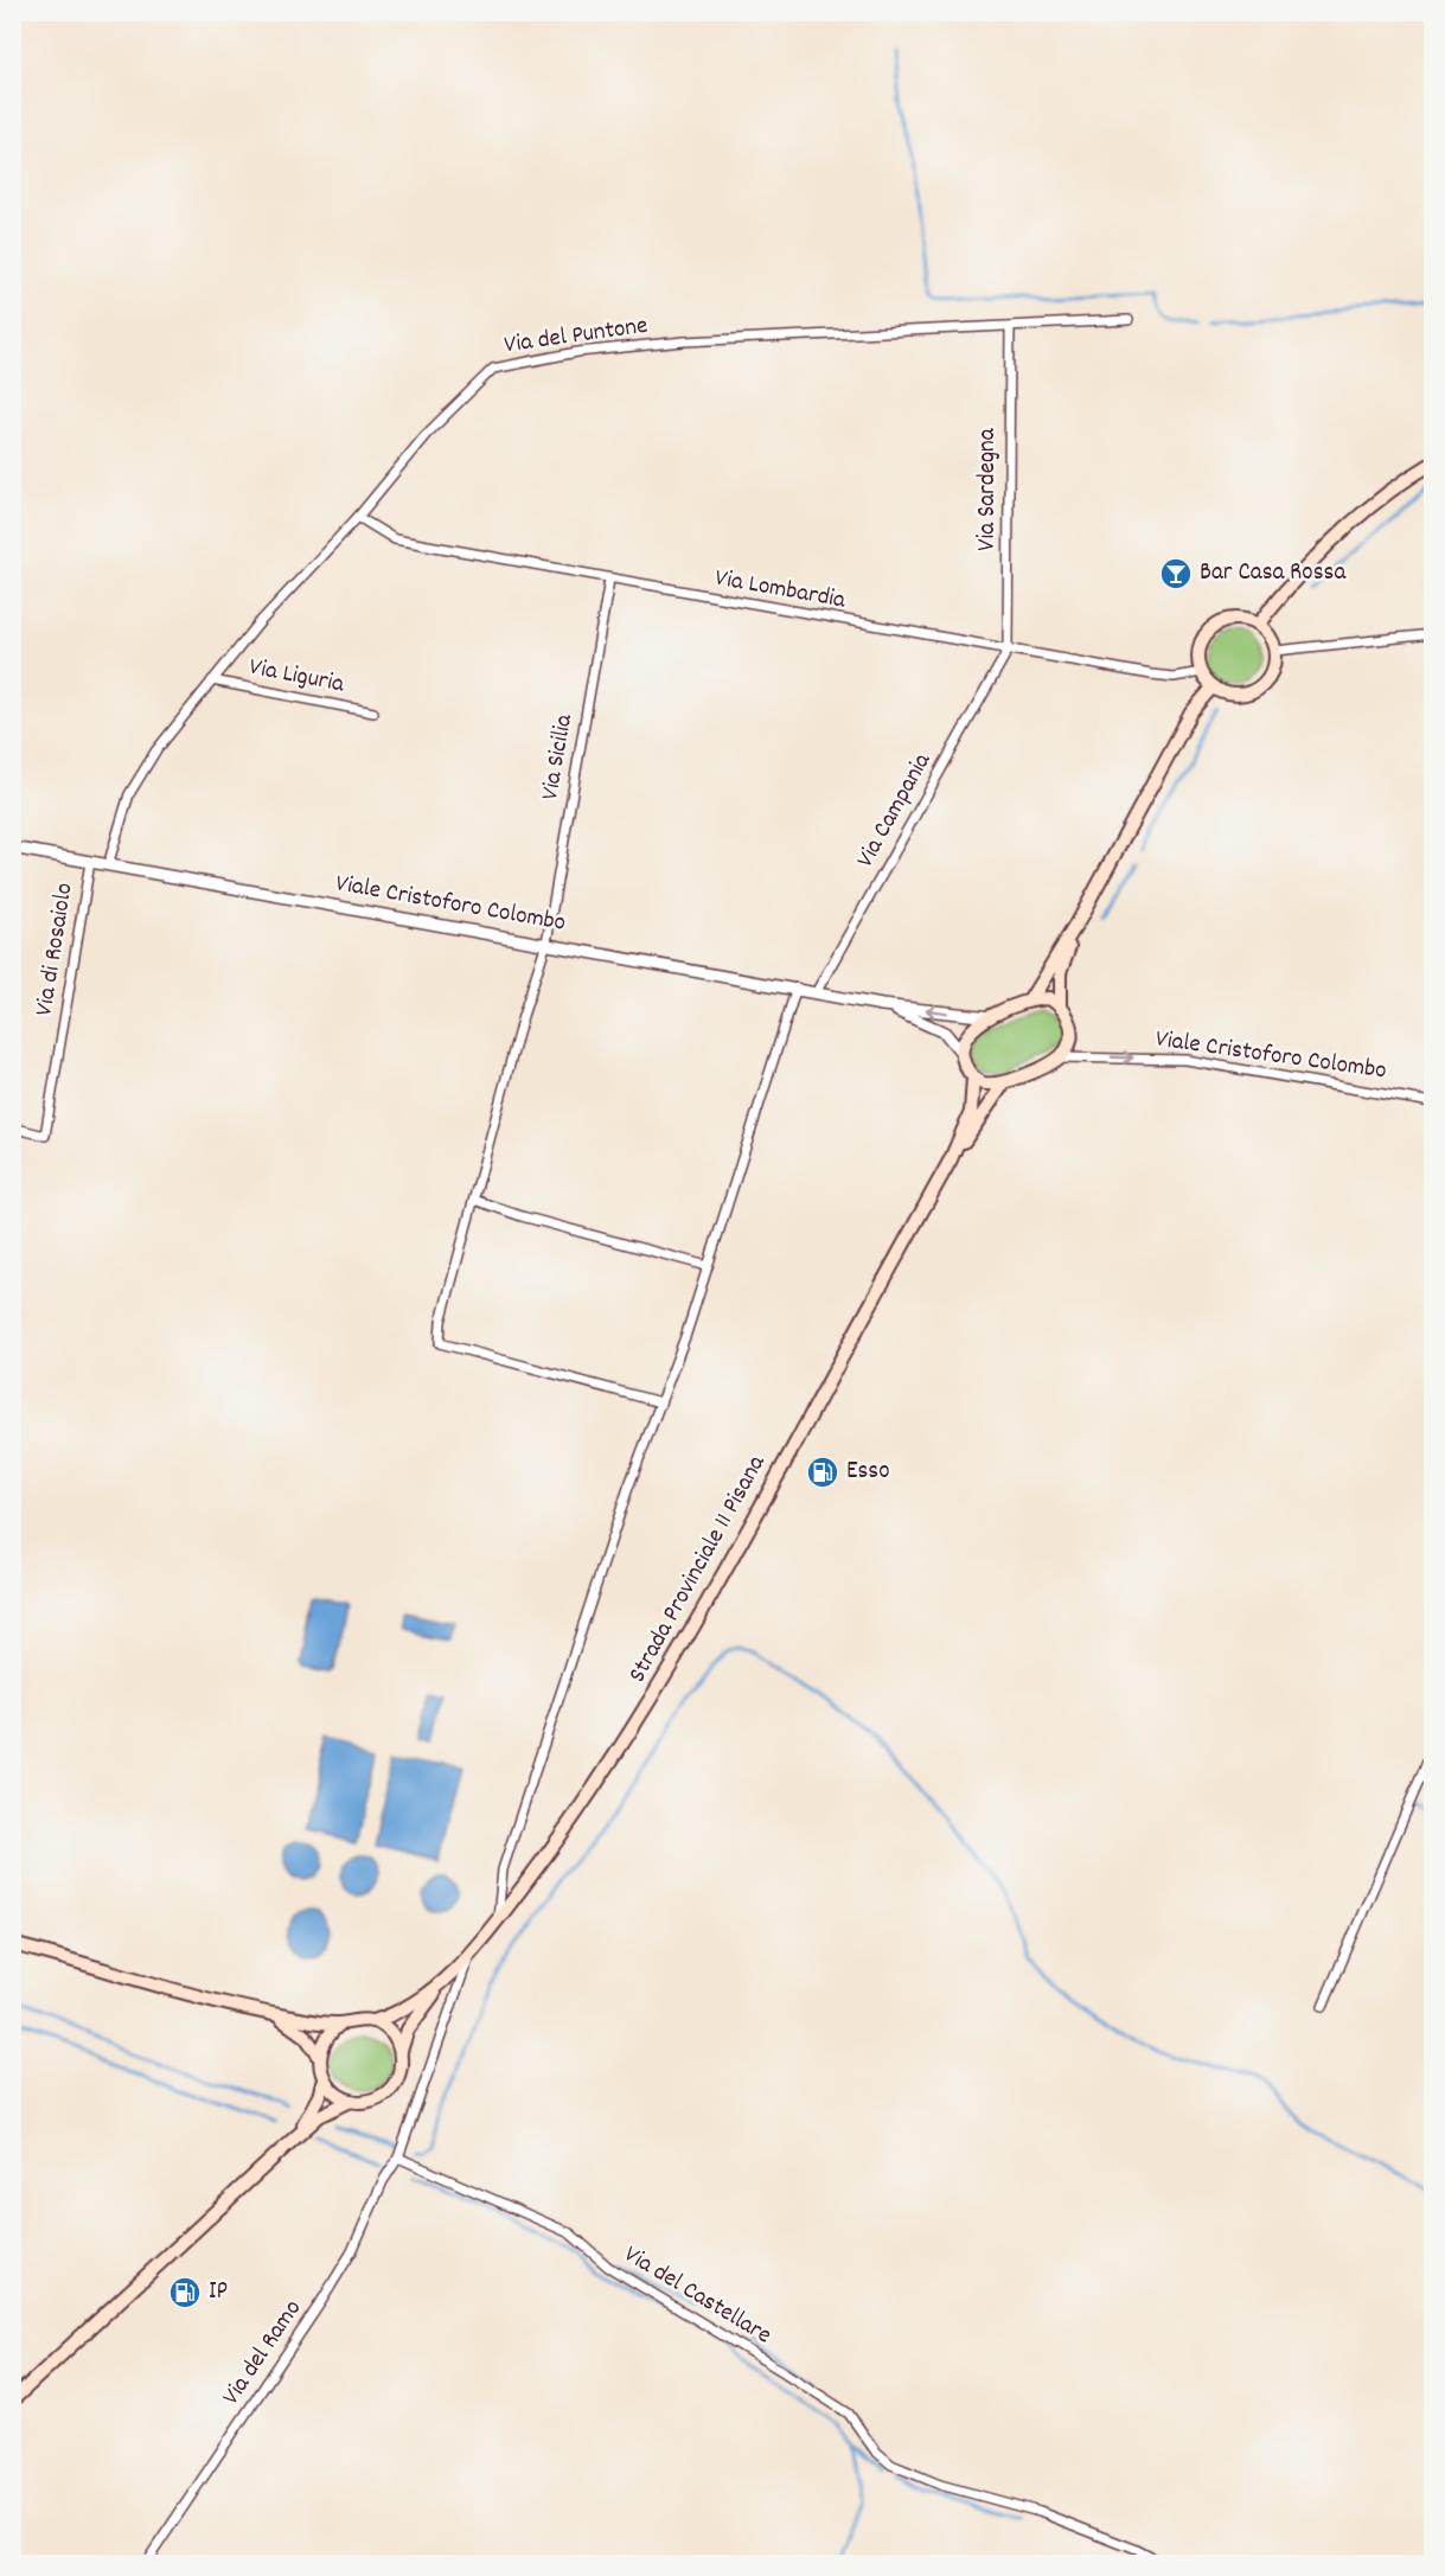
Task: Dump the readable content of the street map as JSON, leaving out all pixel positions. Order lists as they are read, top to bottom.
{
  "streets": {
    "main road": ["Strada Provinciale 11 Pisana"],
    "street": [
      "Via del Puntone",
      "Via Sardegna",
      "Via Lombardia",
      "Via Liguria",
      "Via Sicilia",
      "Via Campania",
      "Viale Cristoforo Colombo",
      "Via di Rosaiolo",
      "Via del Castellare",
      "Via del Ramo"
    ]
  },
  "crossings": [
    ["Via del Puntone", "Via Sardegna"],
    ["Via del Puntone", "Via Lombardia"],
    ["Via del Puntone", "Via Liguria"],
    ["Via del Puntone", "Viale Cristoforo Colombo"],
    ["Via Sardegna", "Via Lombardia"],
    ["Via Sardegna", "Via Campania"],
    ["Via Lombardia", "Via Sicilia"],
    ["Via Lombardia", "Via Campania"],
    ["Via Sicilia", "Viale Cristoforo Colombo"],
    ["Via Campania", "Viale Cristoforo Colombo"],
    ["Viale Cristoforo Colombo", "Via di Rosaiolo"],
    ["Viale Cristoforo Colombo", "Strada Provinciale 11 Pisana"],
    ["Via del Castellare", "Via del Ramo"]
  ],
  "places": {
    "bar": ["Bar Casa Rossa"],
    "fuel station": ["Esso", "IP"]
  }
}
